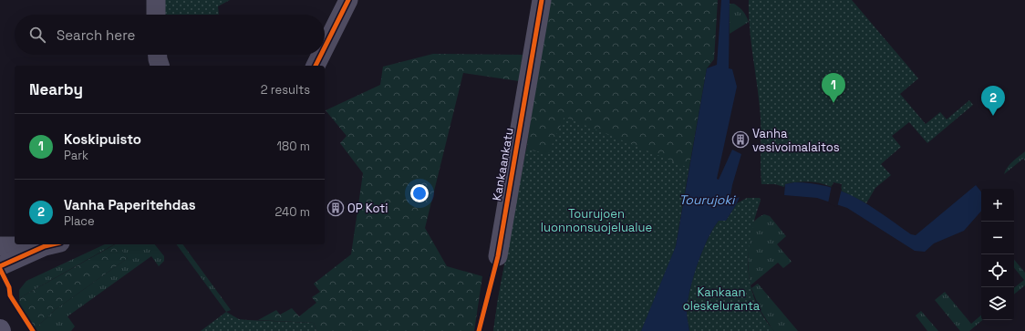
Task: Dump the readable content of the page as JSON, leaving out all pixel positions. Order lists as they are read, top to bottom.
{
  "streets": {
    "street": ["Kankaankatu"]
  },
  "water": ["Tourujoki"],
  "parks": ["Tourujoen luonnonsuojelualue", "Kankaan oleskeluranta"],
  "places": {
    "building": ["Vanha vesivoimalaitos", "OP Koti"]
  },
  "page": {
    "search": "Search here",
    "heading": ["Nearby", "2 results"],
    "pins": ["1", "2"],
    "list": [
      {
        "mark": "1",
        "name": "Koskipuisto",
        "note": "Park",
        "value": "180 m"
      },
      {
        "mark": "2",
        "name": "Vanha Paperitehdas",
        "note": "Place",
        "value": "240 m"
      }
    ],
    "map_buttons": ["+", "−"]
  }
}
